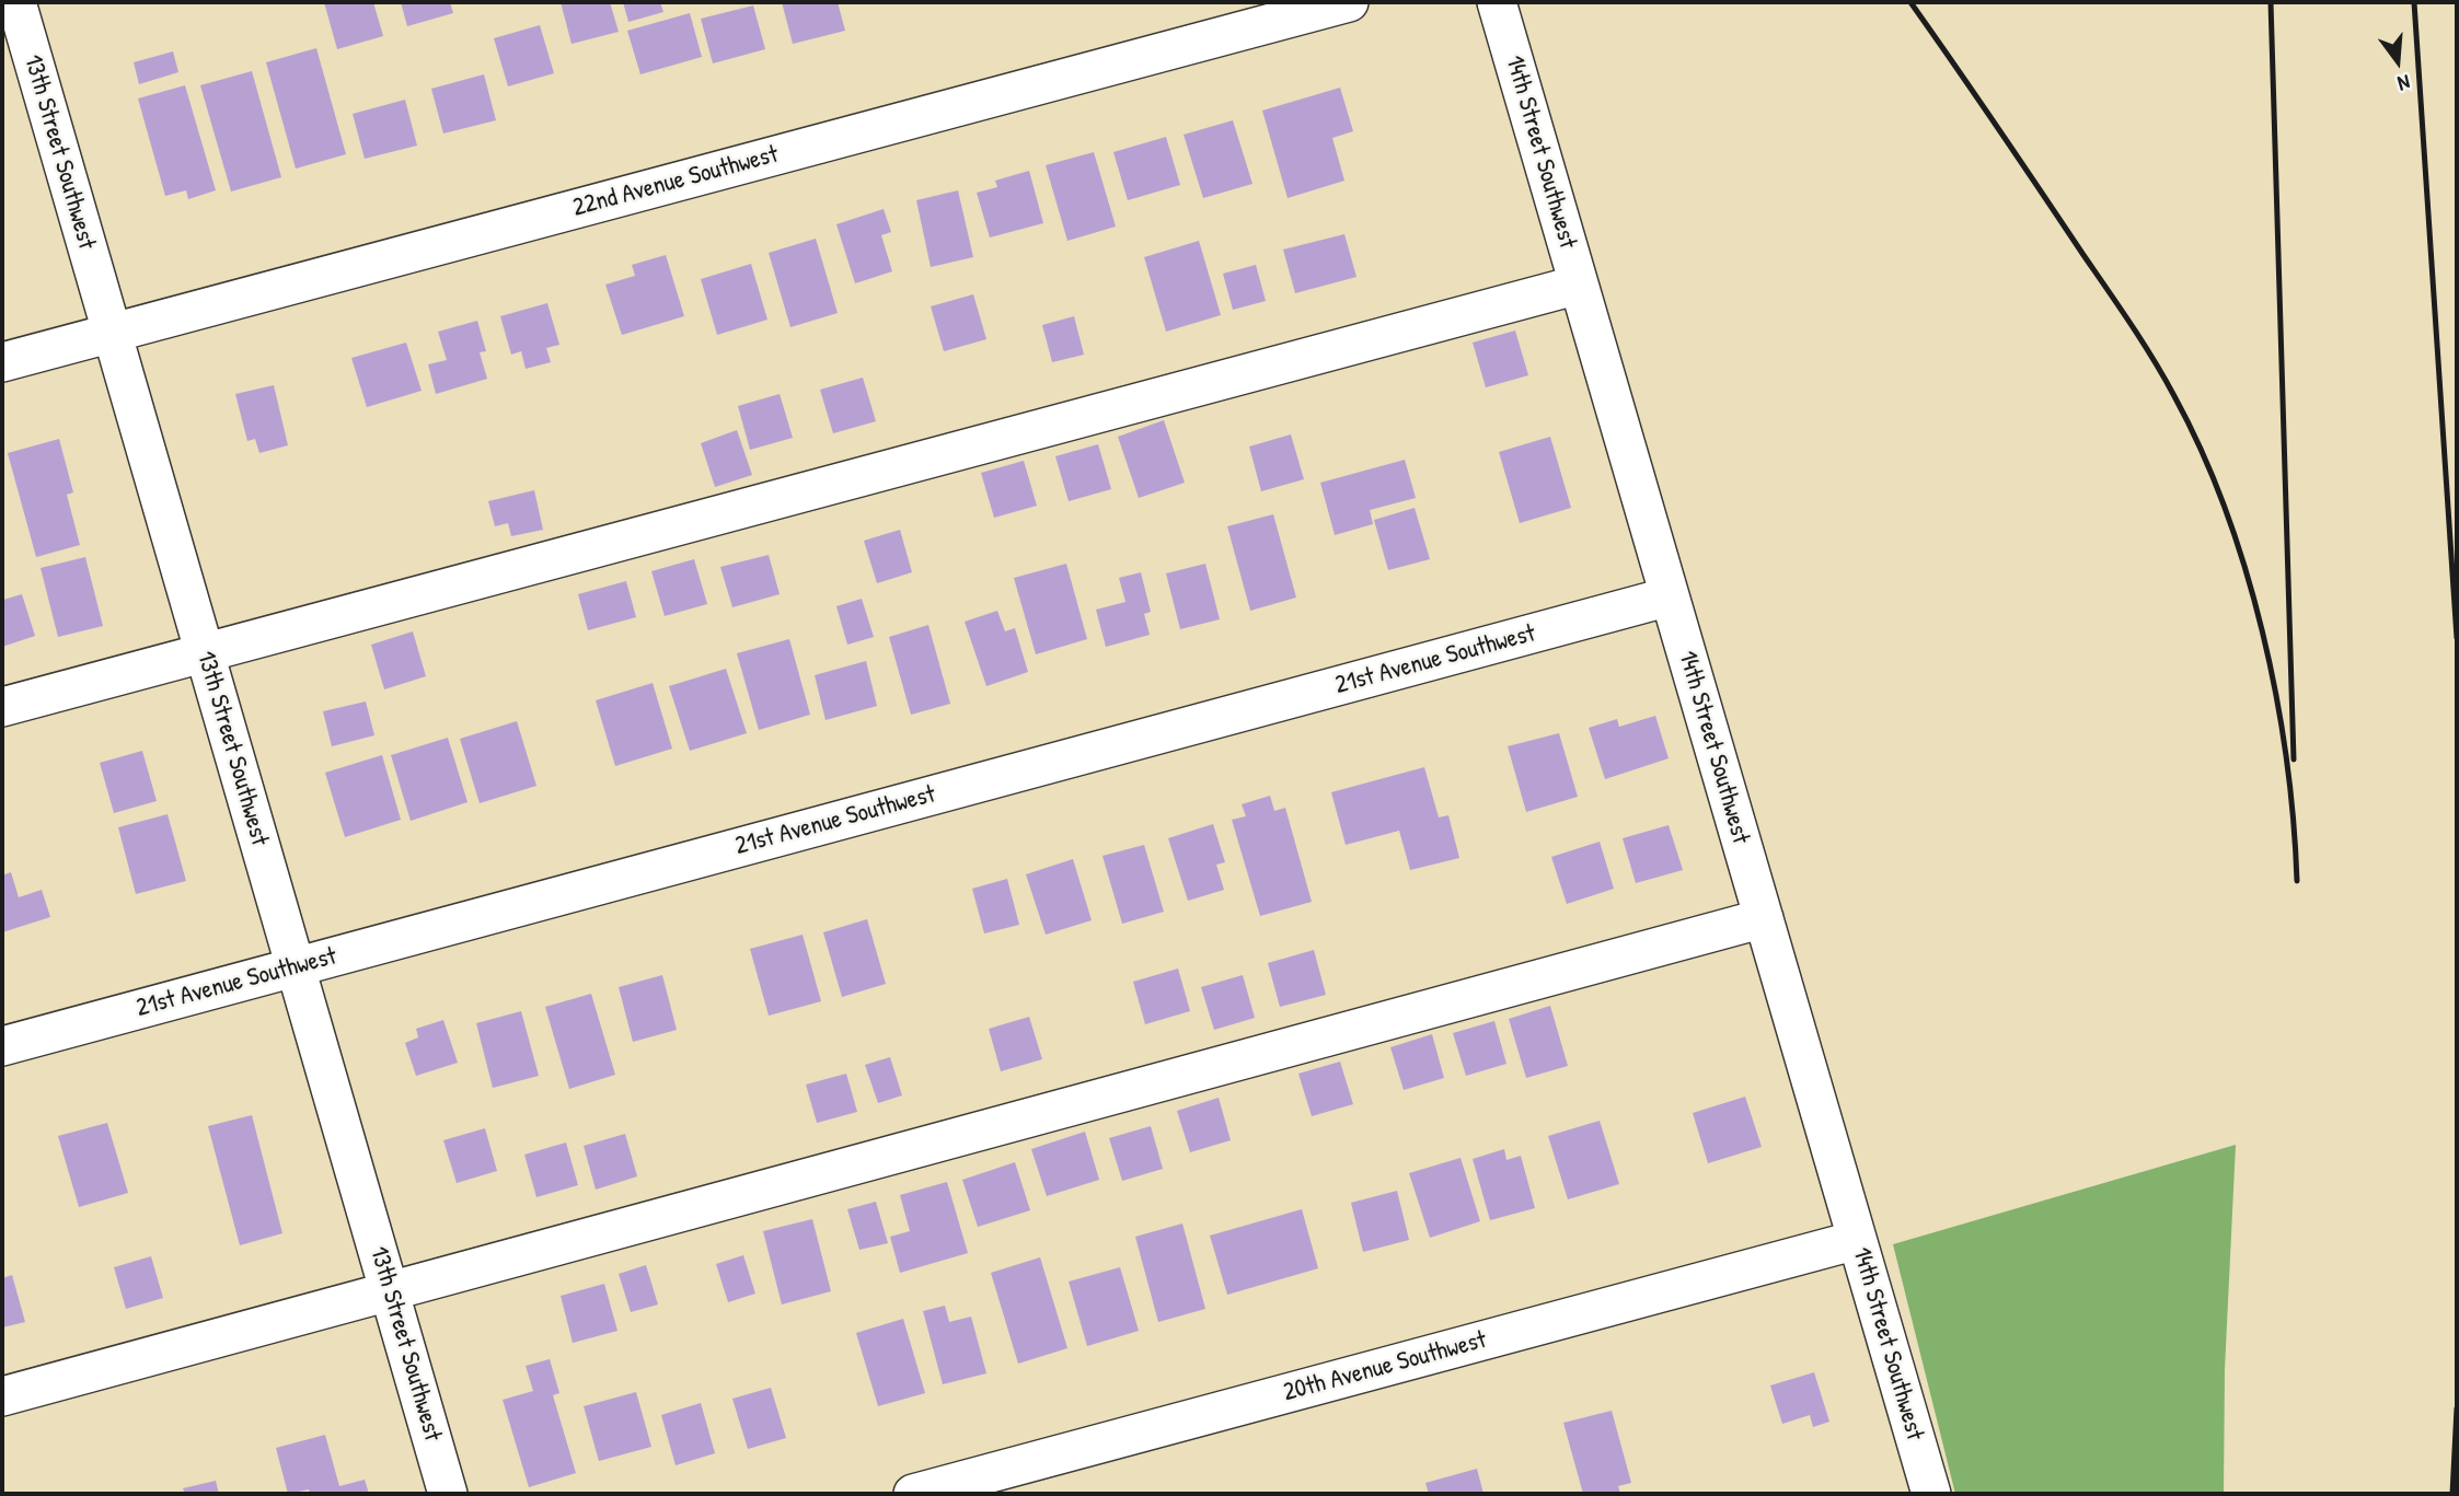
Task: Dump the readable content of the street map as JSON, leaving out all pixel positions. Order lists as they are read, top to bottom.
{
  "streets": {
    "street": [
      "13th Street Southwest",
      "14th Street Southwest",
      "22nd Avenue Southwest",
      "21st Avenue Southwest",
      "20th Avenue Southwest"
    ]
  },
  "crossings": [
    ["13th Street Southwest", "22nd Avenue Southwest"],
    ["13th Street Southwest", "21st Avenue Southwest"],
    ["14th Street Southwest", "21st Avenue Southwest"],
    ["14th Street Southwest", "20th Avenue Southwest"]
  ],
  "north": "bottom"
}
